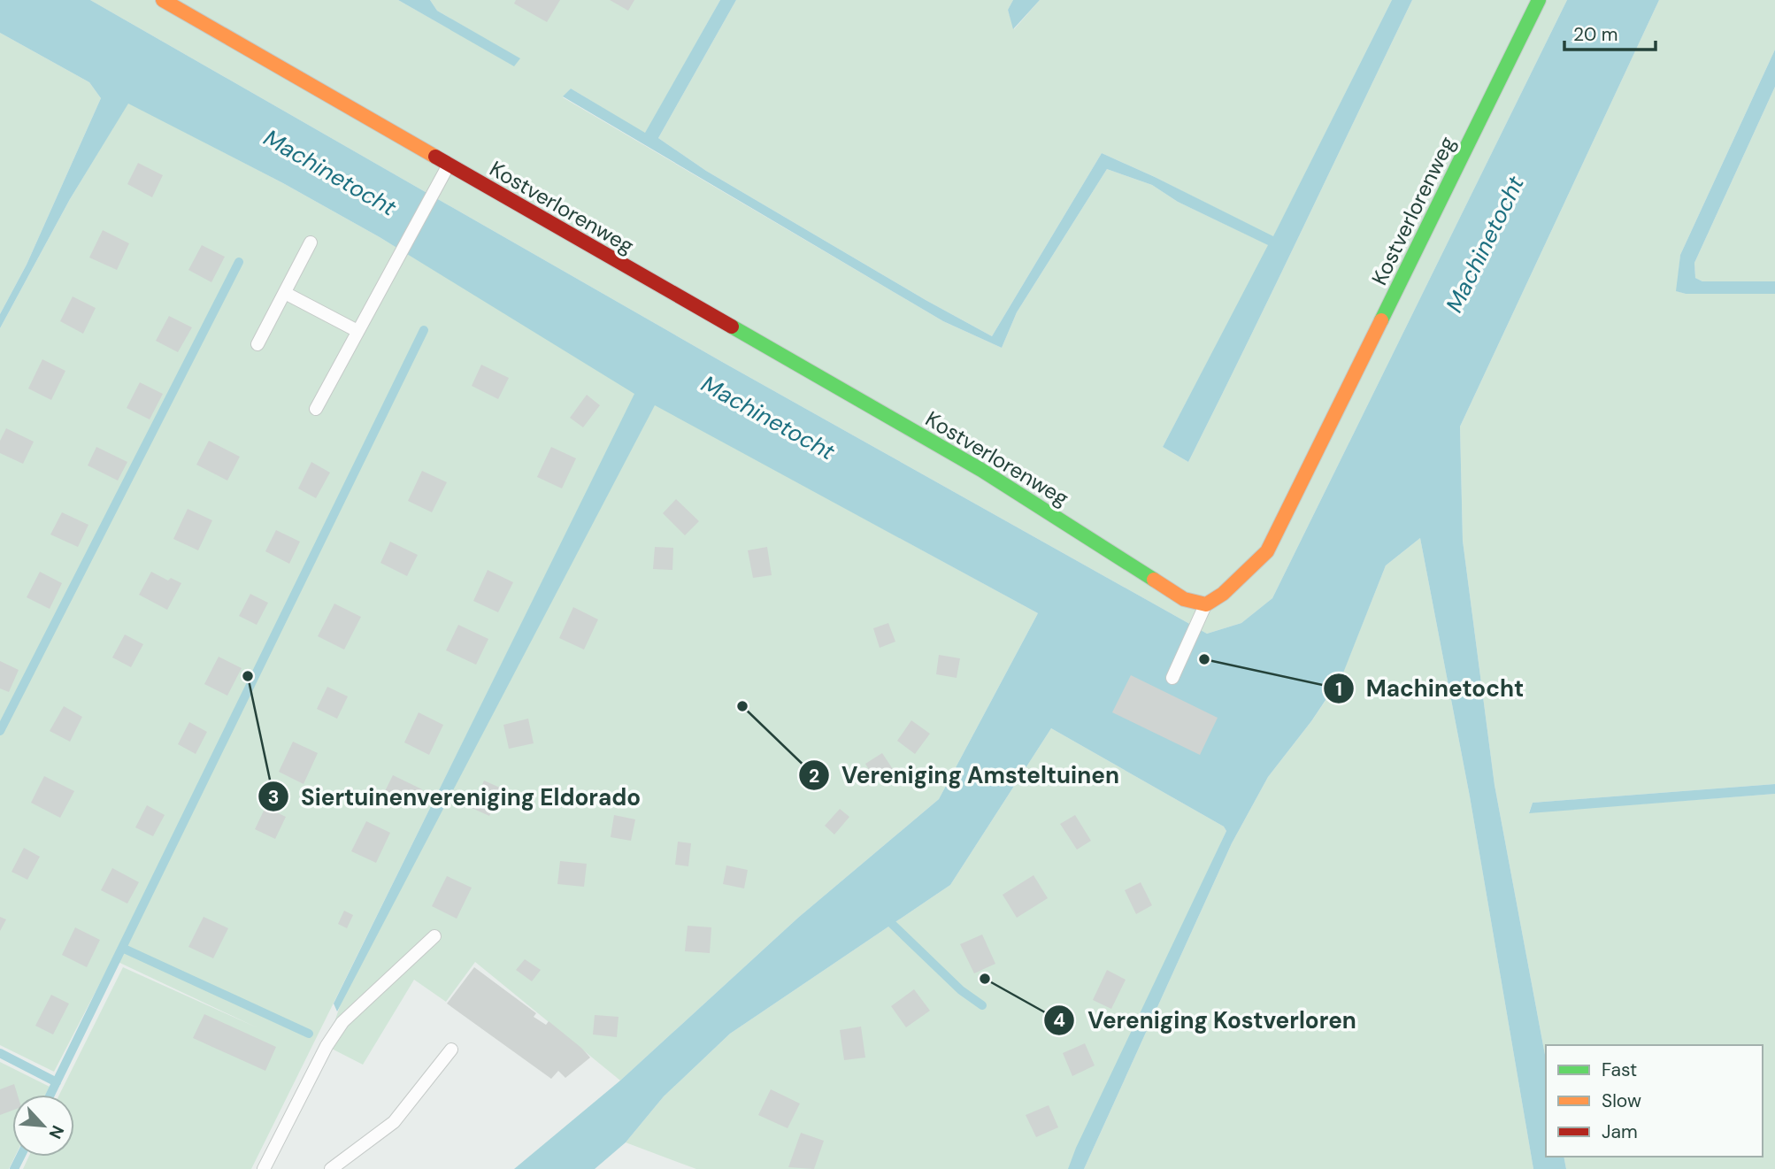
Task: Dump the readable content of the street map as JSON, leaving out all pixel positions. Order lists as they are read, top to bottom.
{
  "streets": {
    "street": ["Kostverlorenweg"]
  },
  "water": ["Machinetocht"],
  "places": [
    "Machinetocht",
    "Siertuinenvereniging Eldorado",
    "Vereniging Amsteltuinen",
    "Vereniging Kostverloren"
  ],
  "legend": ["Fast", "Slow", "Jam"],
  "scale_bar": "20 m",
  "north": "bottom right"
}
